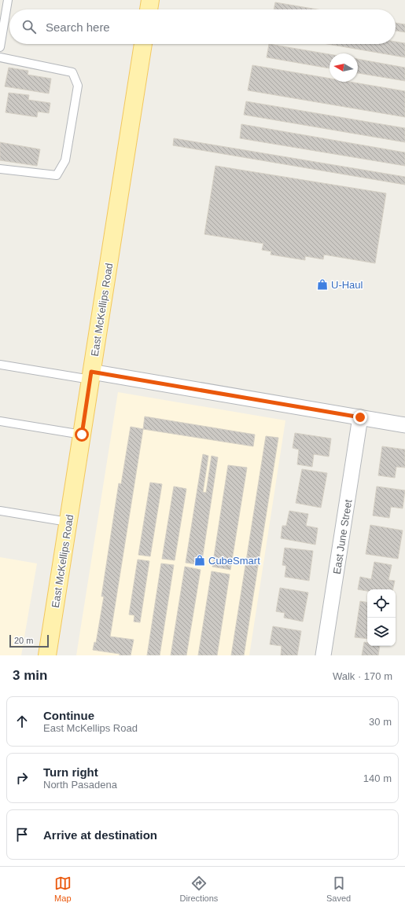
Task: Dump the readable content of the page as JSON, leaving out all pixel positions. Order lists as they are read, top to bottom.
{
  "streets": {
    "main road": ["East McKellips Road"],
    "street": ["East June Street"]
  },
  "places": {
    "shop": ["U-Haul", "CubeSmart"]
  },
  "scale_bar": "20 m",
  "north": "left",
  "page": {
    "search": "Search here",
    "scale": "20 m",
    "heading": ["3 min", "Walk · 170 m"],
    "list": [
      ["Continue", "East McKellips Road", "30 m"],
      ["Turn right", "North Pasadena", "140 m"],
      "Arrive at destination"
    ],
    "nav": ["Map", "Directions", "Saved"]
  }
}
